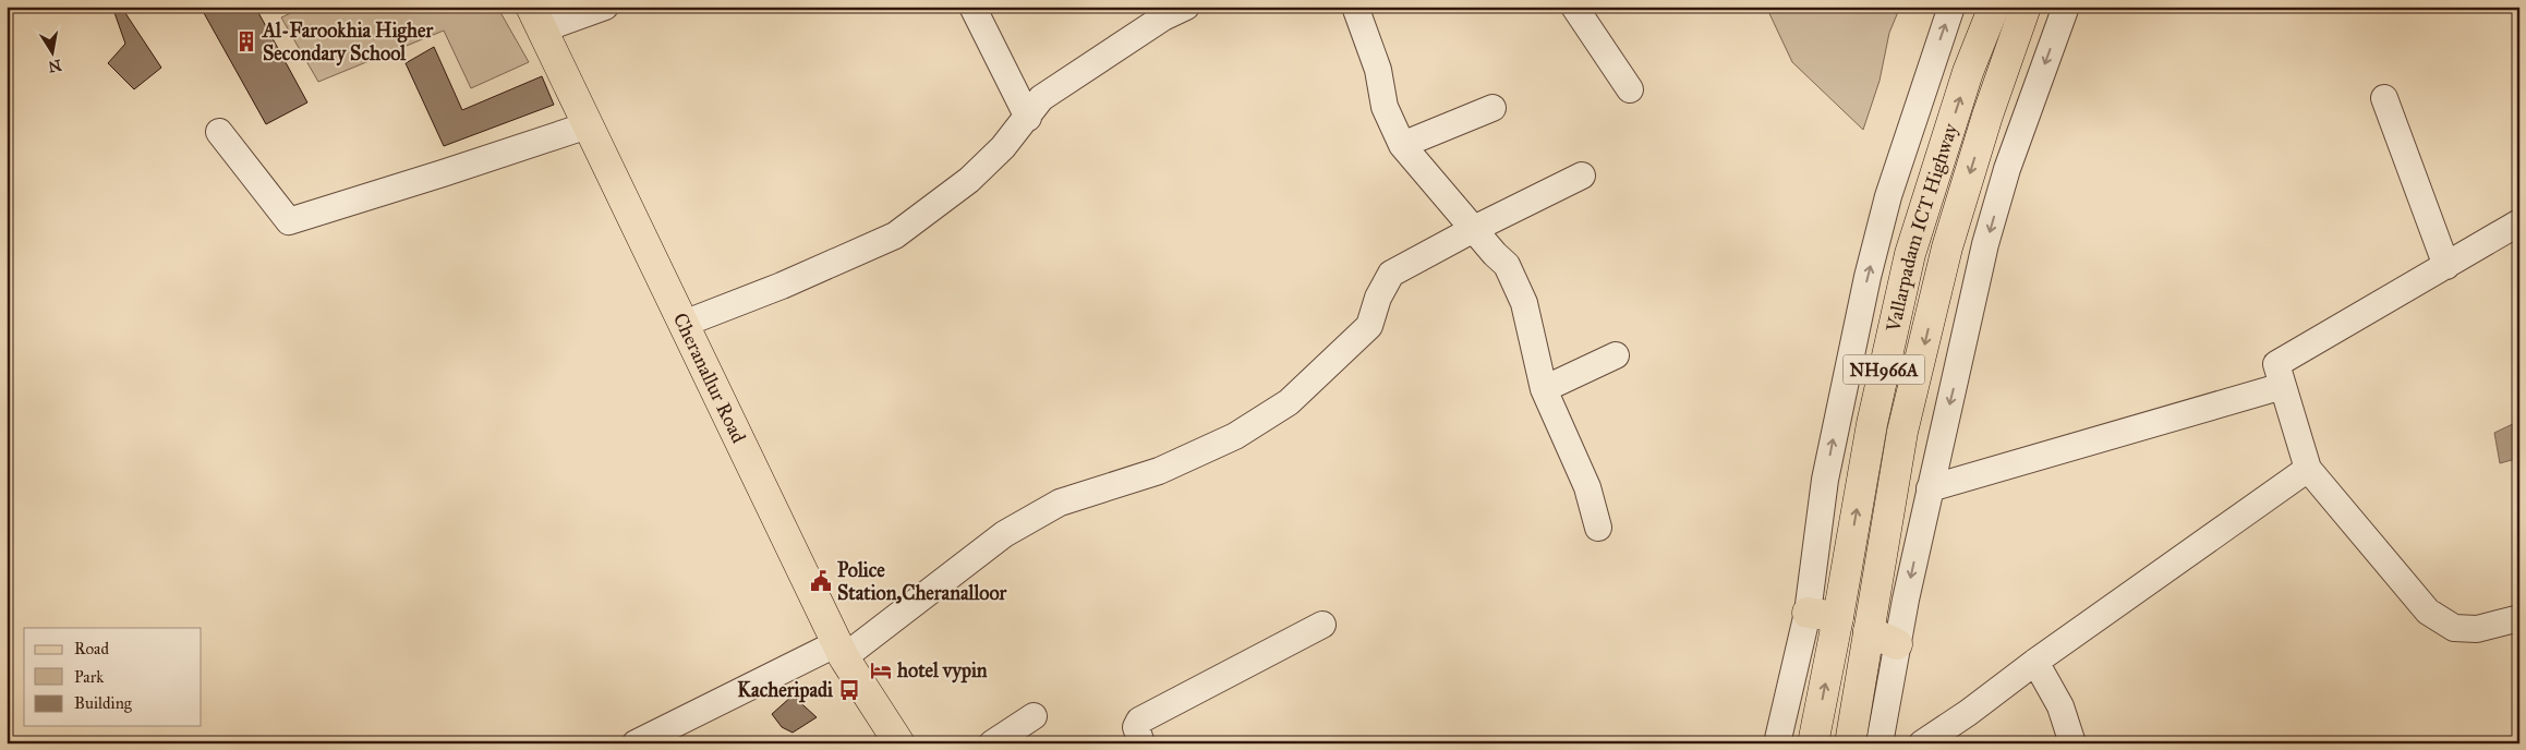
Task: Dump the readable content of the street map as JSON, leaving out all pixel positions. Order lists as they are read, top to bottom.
{
  "streets": {
    "main road": ["Vallarpadam ICT Highway", "NH966A", "Cheranallur Road"]
  },
  "places": {
    "building": ["Al-Farookhia Higher Secondary School"],
    "public building": ["Police Station,Cheranalloor"],
    "hotel": ["hotel vypin"],
    "bus stop": ["Kacheripadi"]
  },
  "legend": ["Road", "Park", "Building"],
  "north": "bottom"
}
